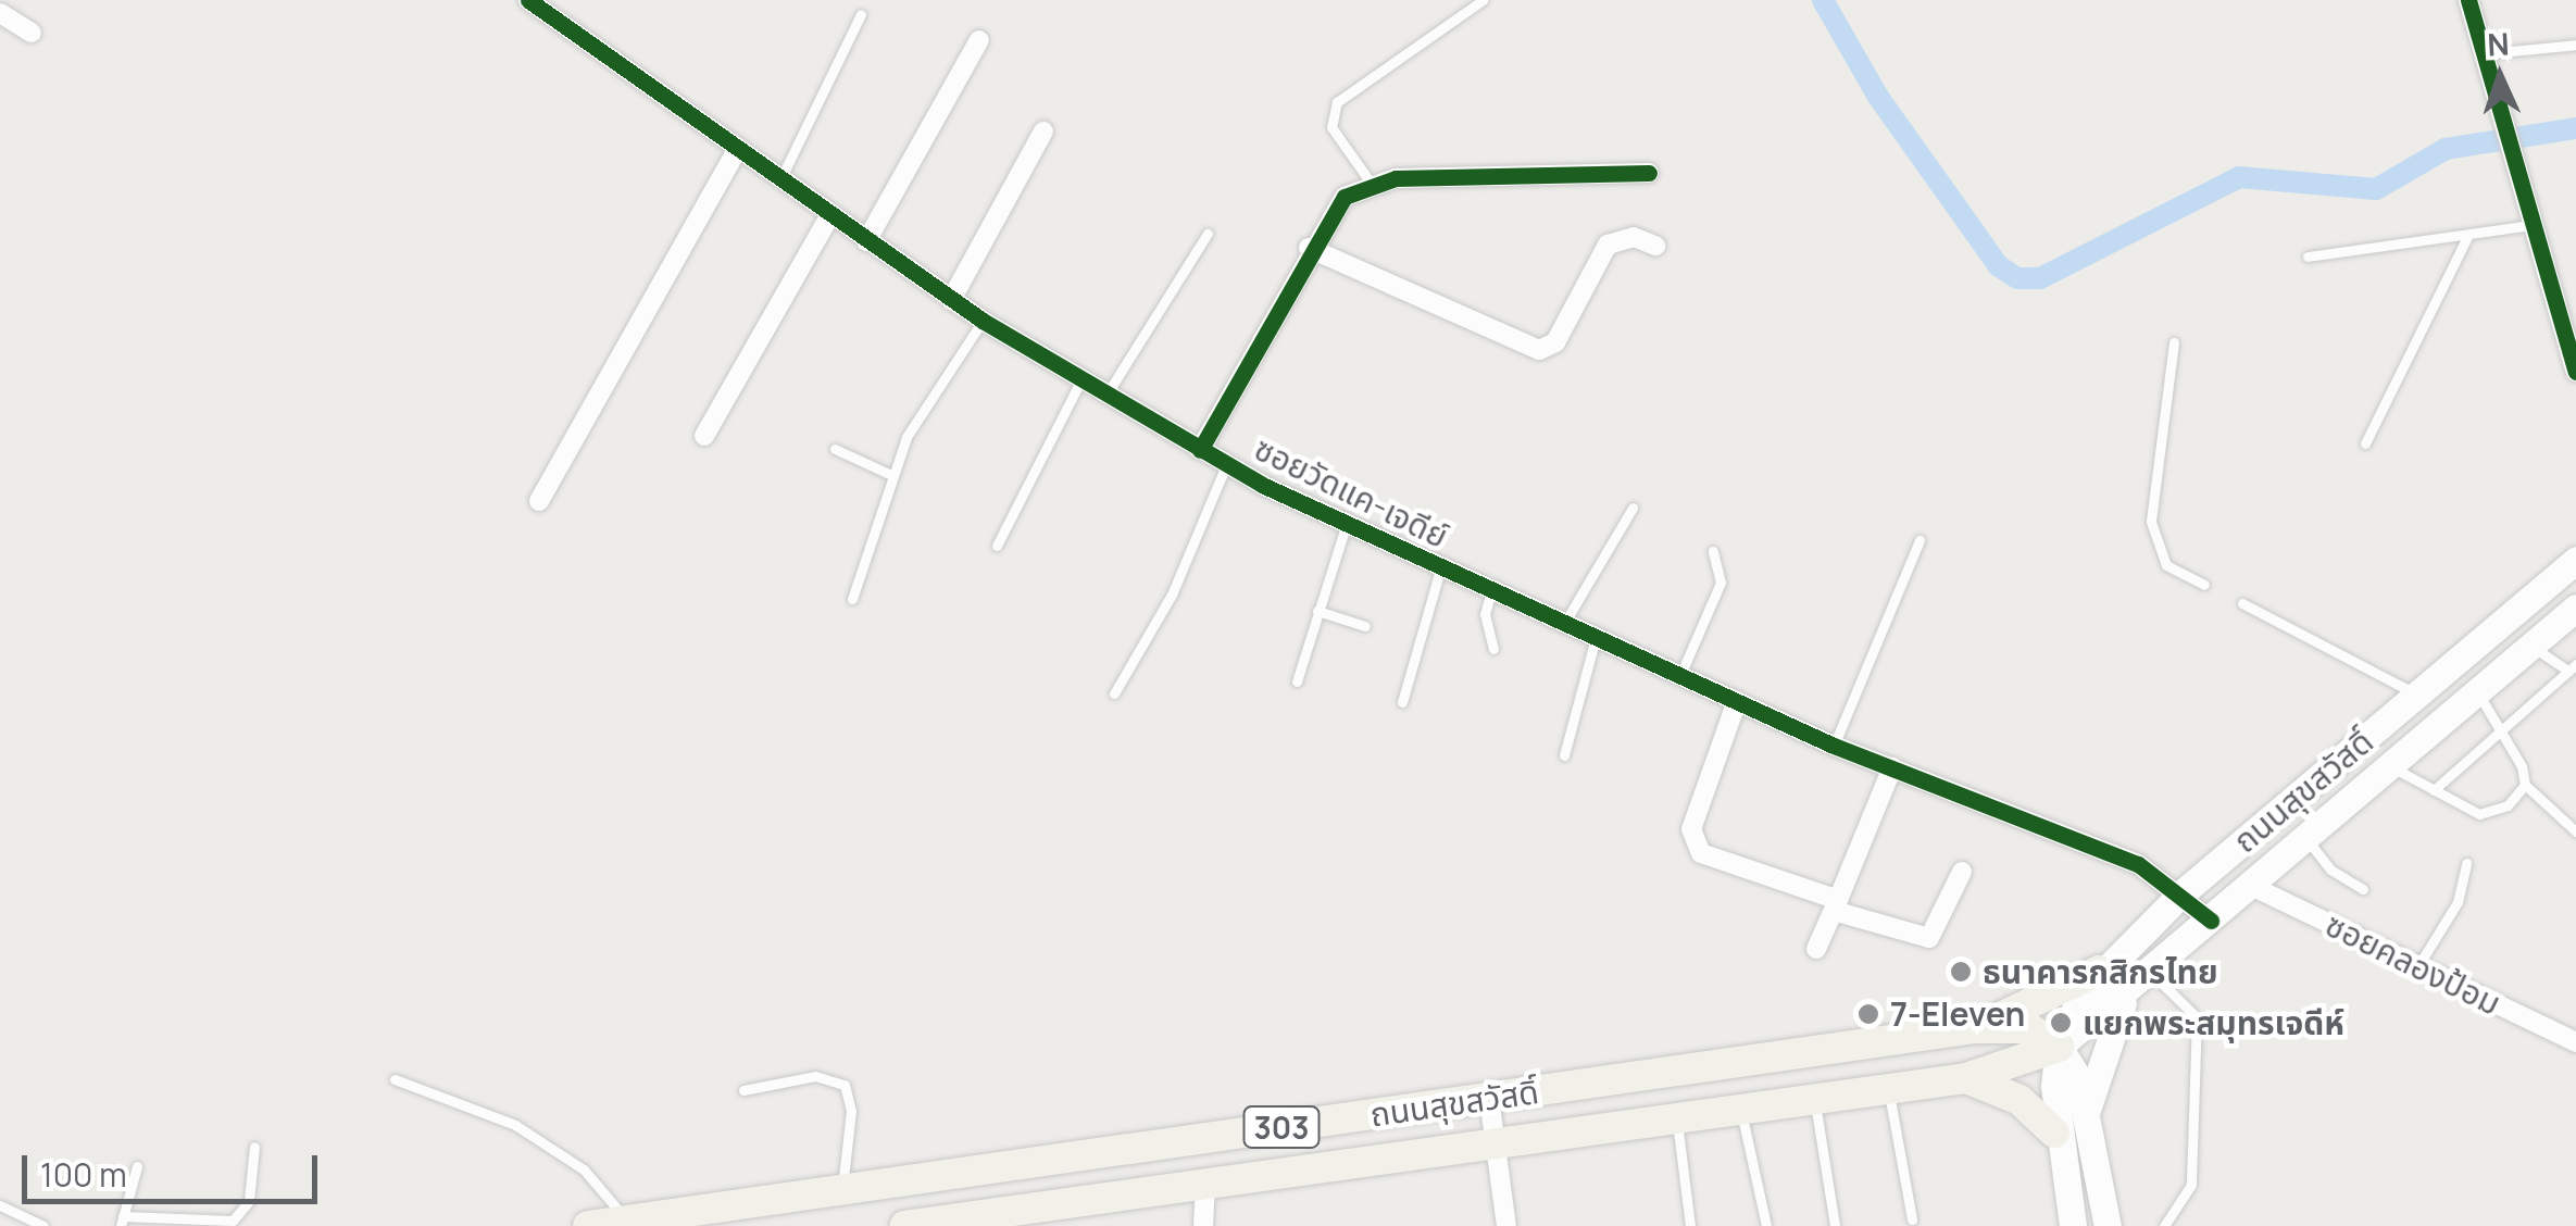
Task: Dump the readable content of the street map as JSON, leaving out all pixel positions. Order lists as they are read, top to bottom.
{
  "streets": {
    "main road": ["ถนนสุขสวัสดิ์", "303"],
    "street": ["ซอยวัดแค-เจดีย์", "ซอยคลองป้อม"]
  },
  "crossings": [
    ["ซอยวัดแค-เจดีย์", "ถนนสุขสวัสดิ์"],
    ["ถนนสุขสวัสดิ์", "ซอยคลองป้อม"]
  ],
  "places": ["ธนาคารกสิกรไทย", "7-Eleven", "แยกพระสมุทรเจดีห์"],
  "scale_bar": "100 m",
  "north": "top"
}
